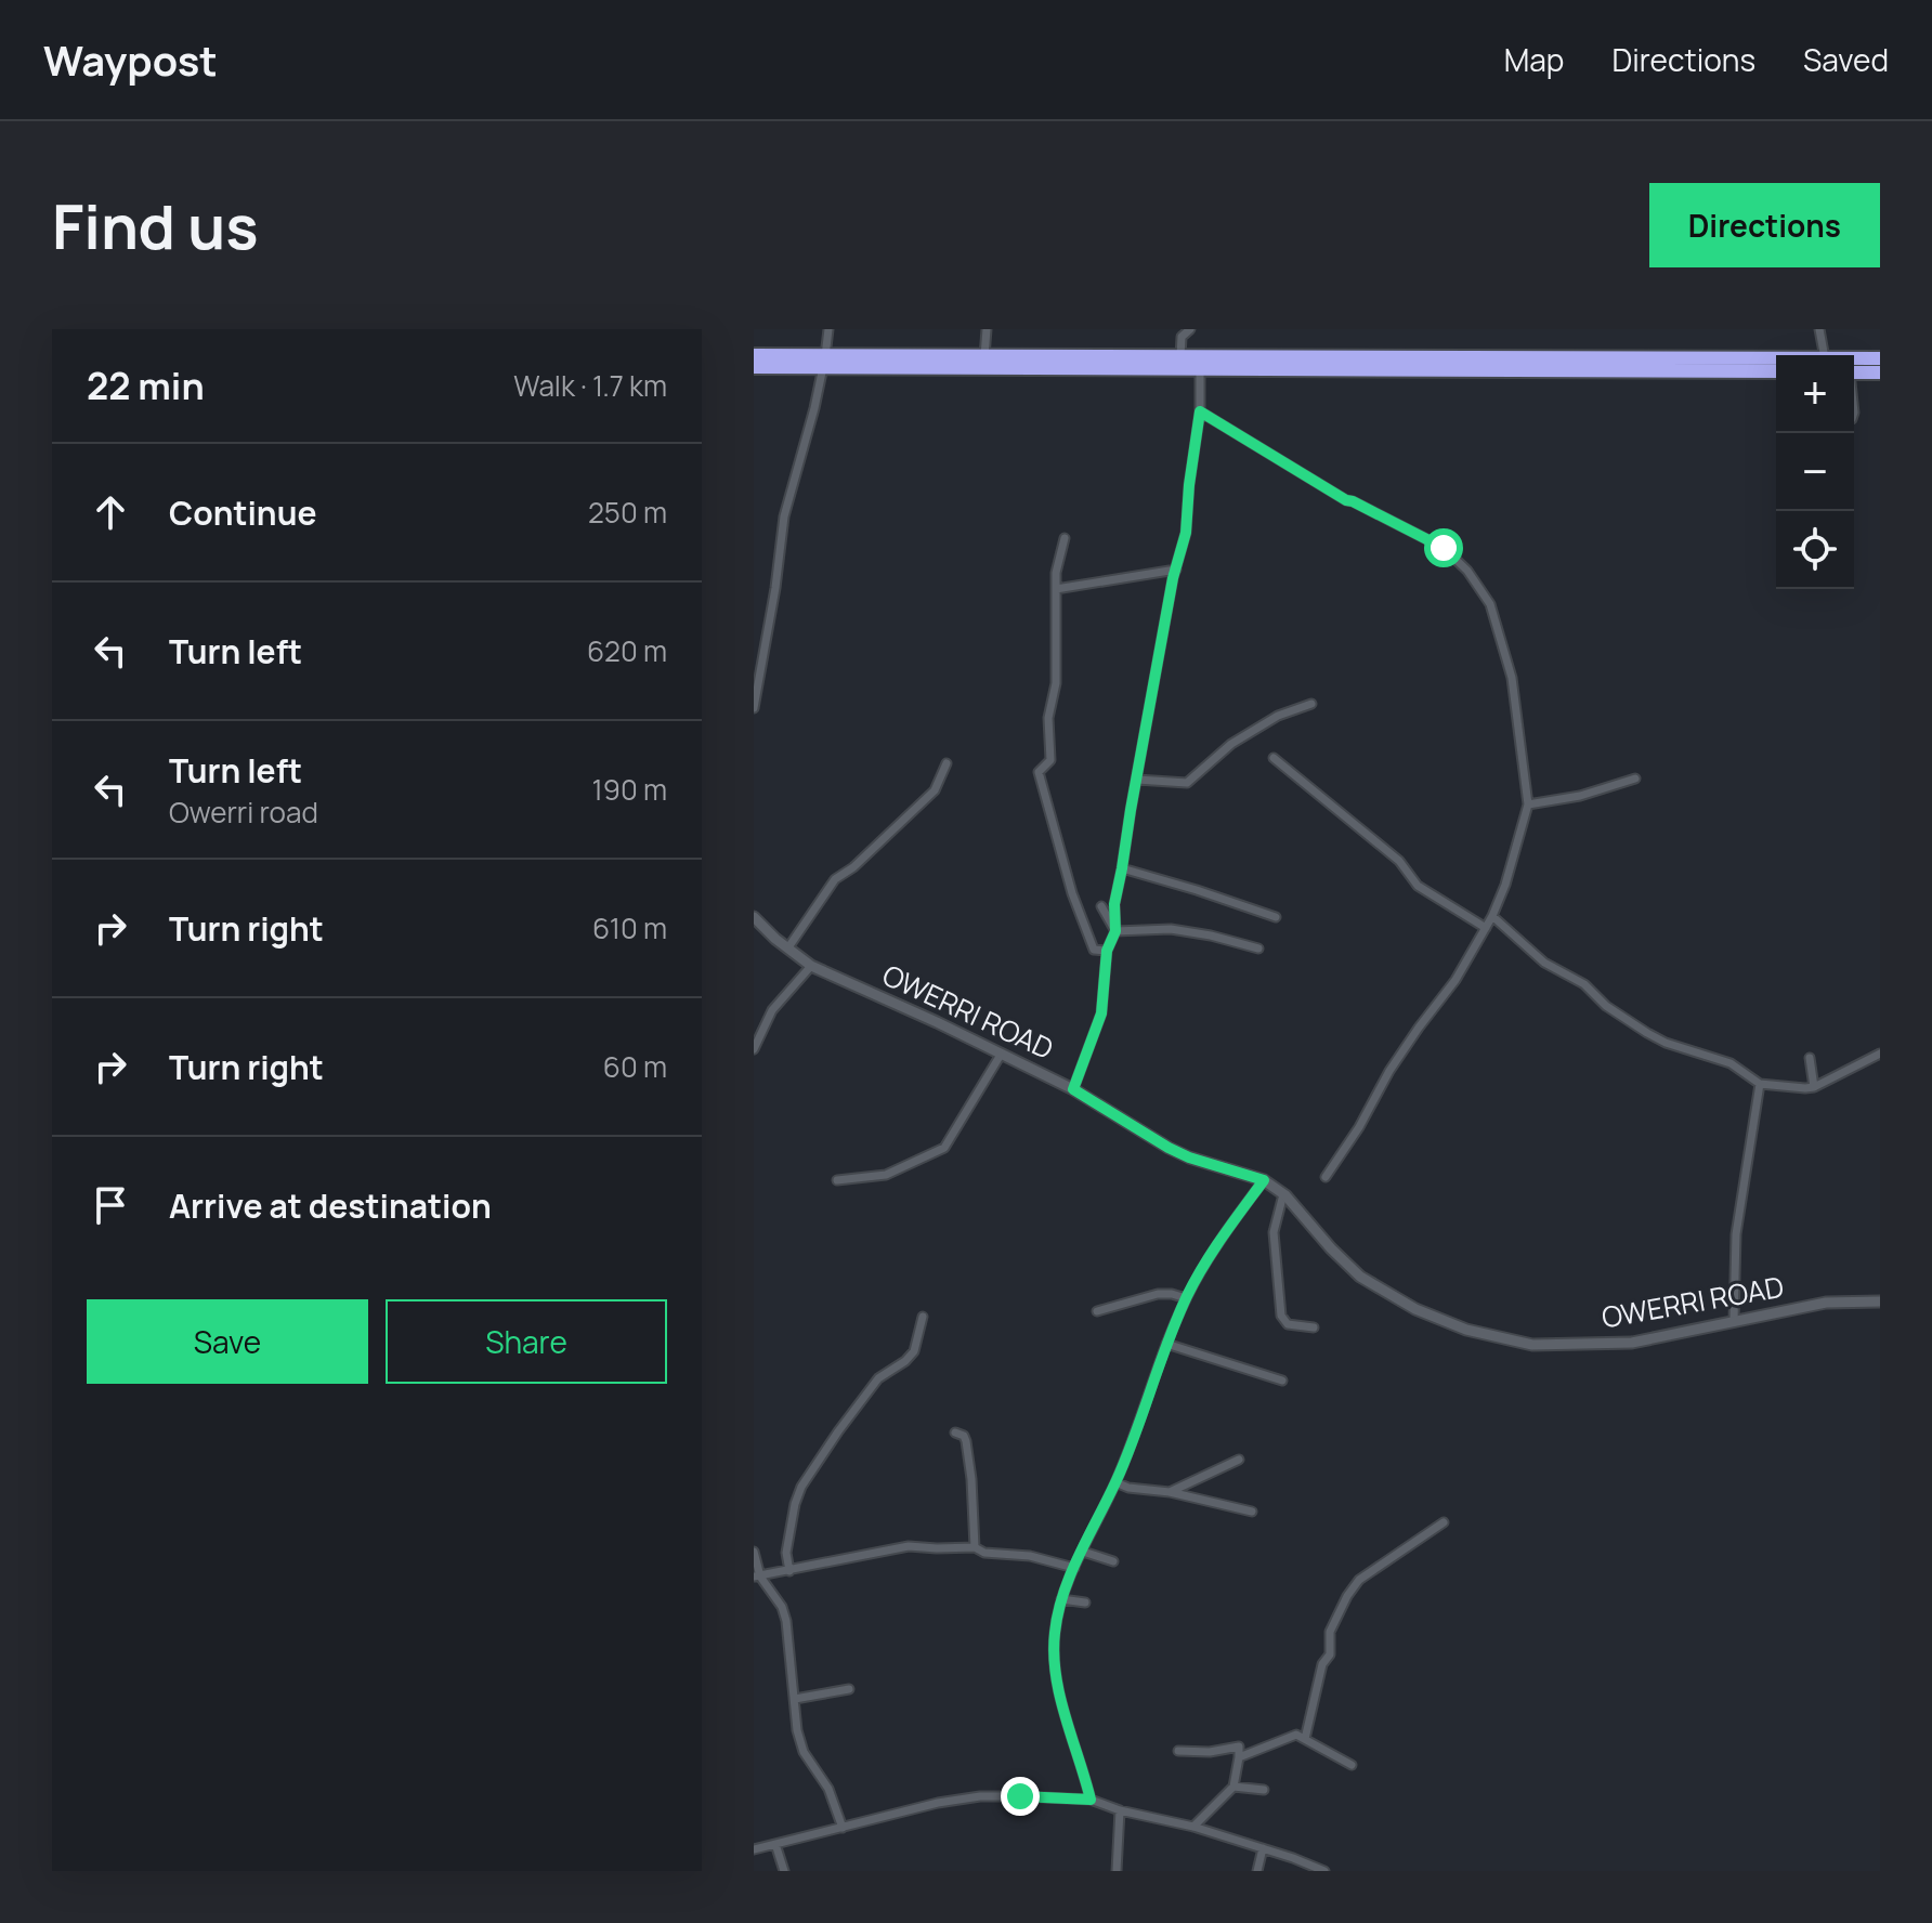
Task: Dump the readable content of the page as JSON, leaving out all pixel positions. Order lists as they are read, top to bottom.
{
  "streets": {
    "main road": ["OWERRI ROAD"]
  },
  "page": {
    "header": "Waypost",
    "nav": ["Map", "Directions", "Saved"],
    "buttons": [
      "Directions",
      ["Save", "Share"]
    ],
    "title": "Find us",
    "heading": ["22 min", "Walk · 1.7 km"],
    "map_buttons": ["+", "−"],
    "list": [
      ["Continue", "250 m"],
      ["Turn left", "620 m"],
      ["Turn left", "Owerri road", "190 m"],
      ["Turn right", "610 m"],
      ["Turn right", "60 m"],
      "Arrive at destination"
    ]
  }
}
